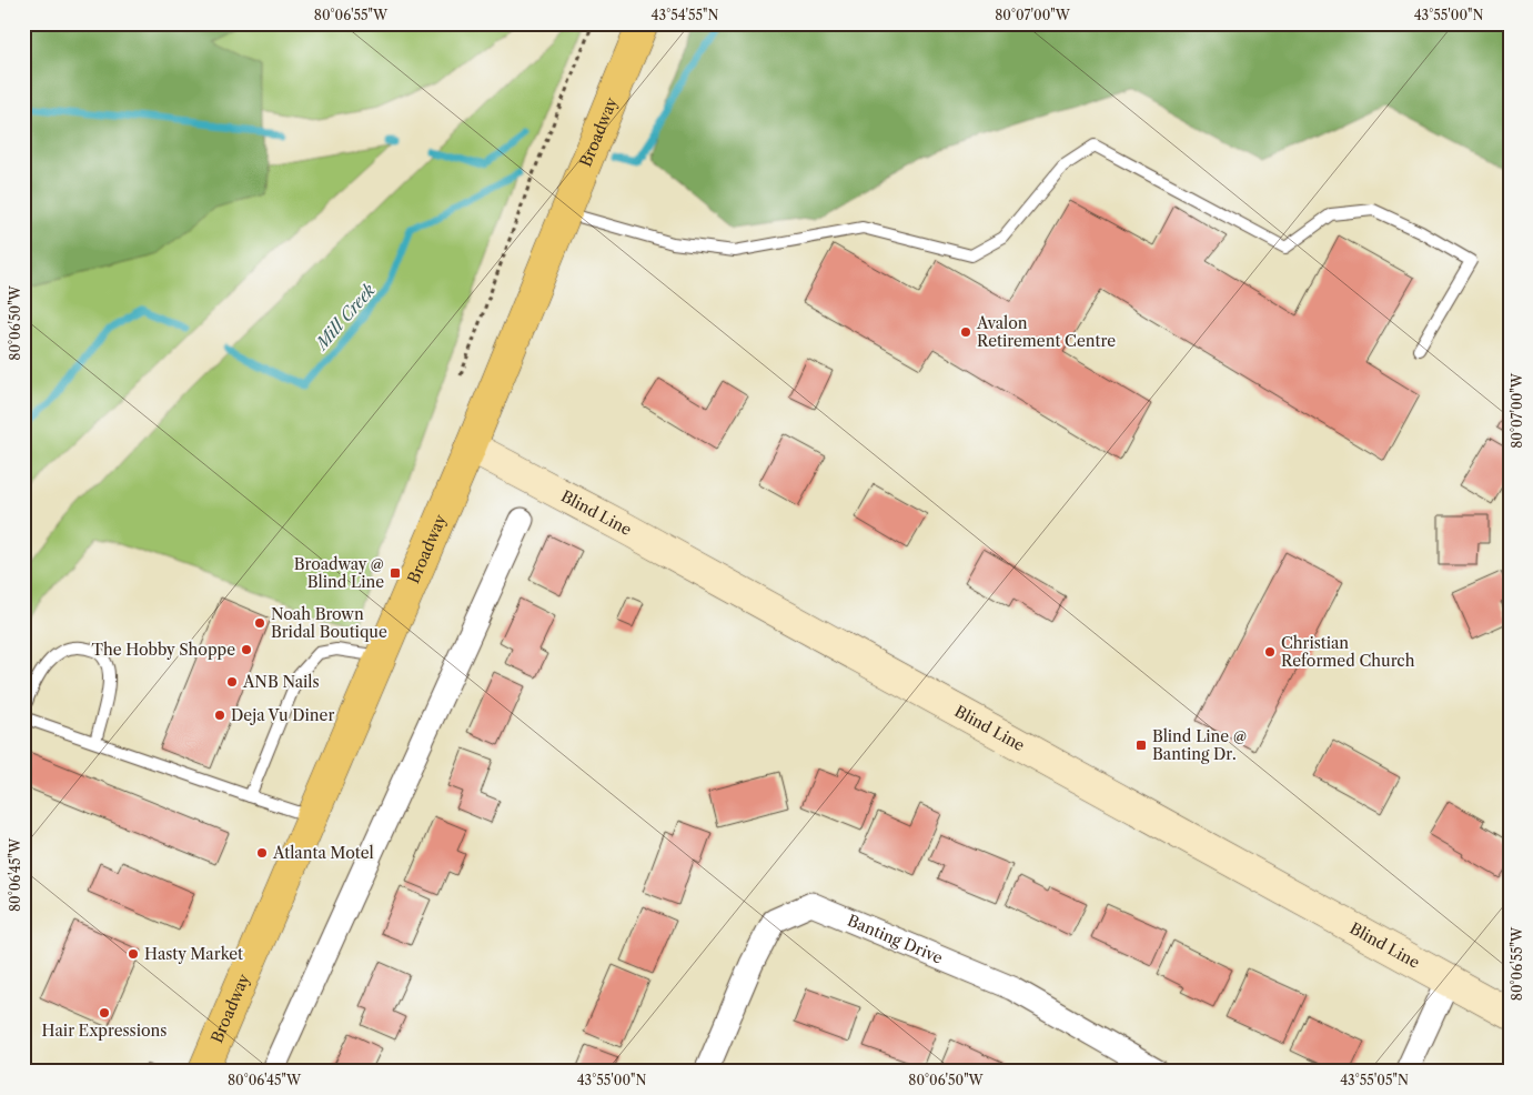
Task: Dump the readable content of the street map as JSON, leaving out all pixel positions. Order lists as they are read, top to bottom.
{
  "streets": {
    "main road": ["Broadway"],
    "street": ["Blind Line", "Banting Drive"]
  },
  "crossings": [
    ["Broadway", "Blind Line"]
  ],
  "water": ["Mill Creek"],
  "places": {
    "other": [
      "Avalon Retirement Centre",
      "Noah Brown Bridal Boutique",
      "The Hobby Shoppe",
      "Christian Reformed Church",
      "ANB Nails",
      "Deja Vu Diner",
      "Atlanta Motel",
      "Hasty Market",
      "Hair Expressions"
    ],
    "transit": ["Broadway @ Blind Line", "Blind Line @ Banting Dr."]
  },
  "coordinates": [
    "80°06'55\"W",
    "43°54'55\"N",
    "80°07'00\"W",
    "43°55'00\"N",
    "80°06'50\"W",
    "80°06'45\"W",
    "43°55'05\"N"
  ]
}
